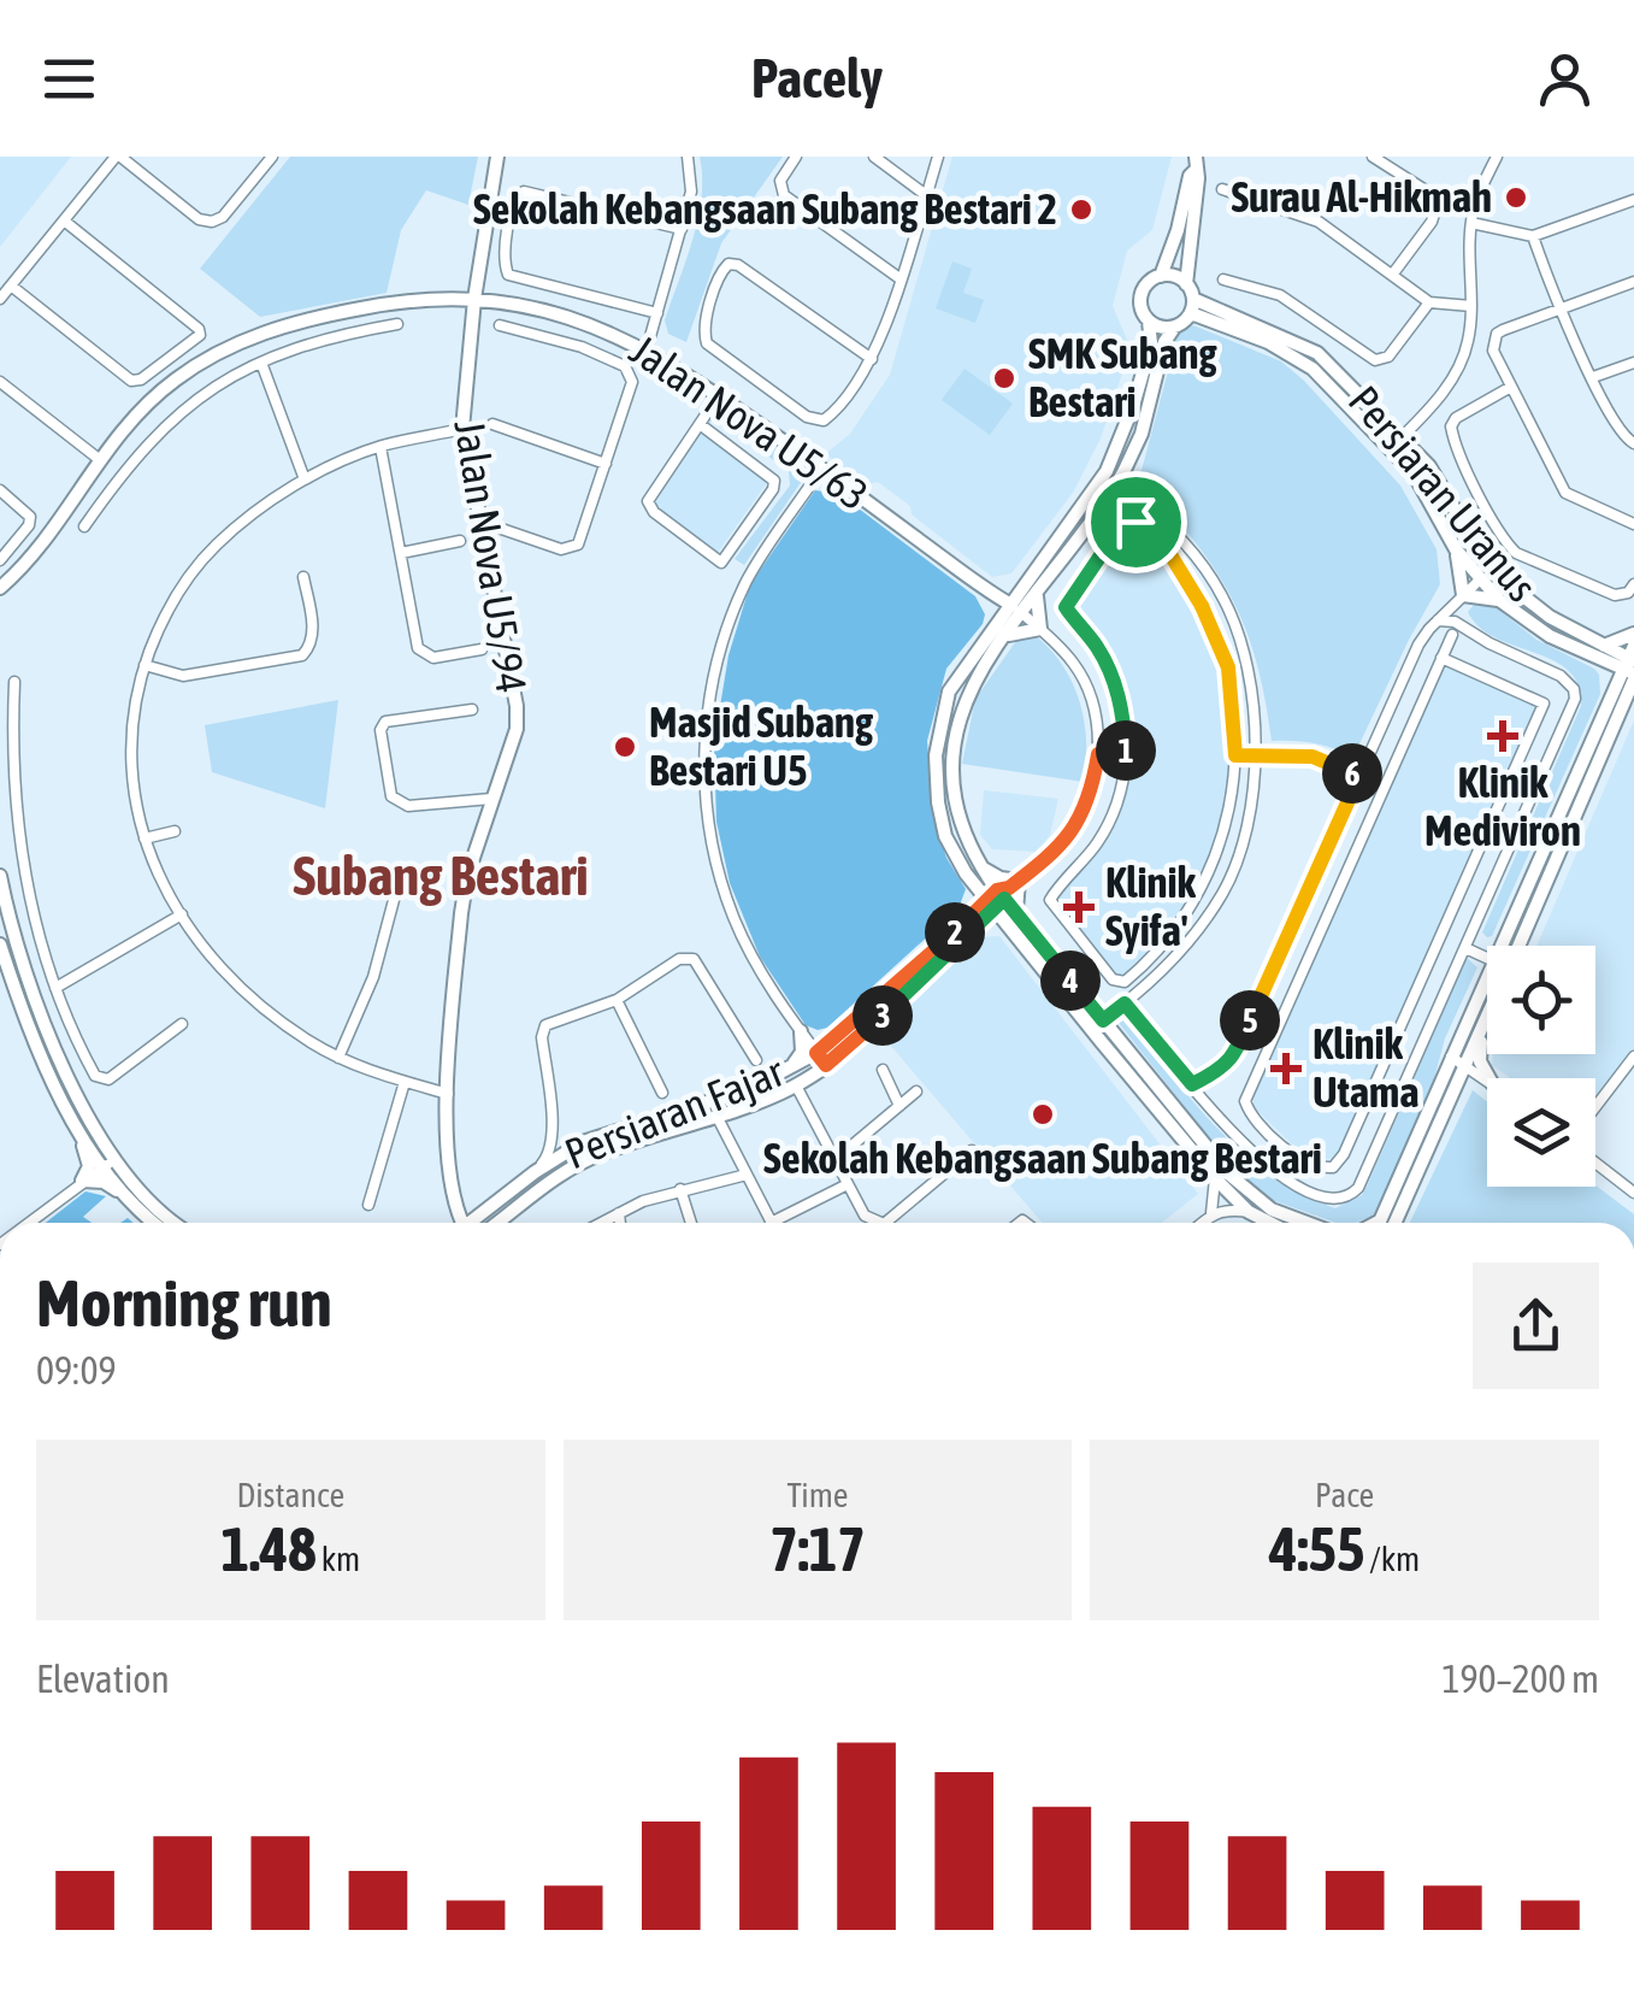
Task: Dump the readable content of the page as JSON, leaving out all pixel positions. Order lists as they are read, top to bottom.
{
  "streets": {
    "street": [
      "Jalan Nova U5/63",
      "Persiaran Uranus",
      "Jalan Nova U5/94",
      "Persiaran Fajar"
    ]
  },
  "crossings": [
    ["Jalan Nova U5/63", "Jalan Nova U5/94"]
  ],
  "districts": ["Subang Bestari"],
  "places": {
    "other": [
      "Surau Al-Hikmah",
      "Sekolah Kebangsaan Subang Bestari 2",
      "SMK Subang Bestari",
      "Masjid Subang Bestari U5",
      "Sekolah Kebangsaan Subang Bestari"
    ],
    "health": ["Klinik Mediviron", "Klinik Syifa'", "Klinik Utama"]
  },
  "page": {
    "header": "Pacely",
    "pins": [
      "1",
      "6",
      "2",
      "4",
      "3",
      "5"
    ],
    "heading": ["Morning run", "09:09"],
    "stats": [
      ["Distance", "1.48 km"],
      ["Time", "7:17"],
      ["Pace", "4:55 /km"]
    ],
    "chart": ["Elevation", "190–200 m"]
  }
}
